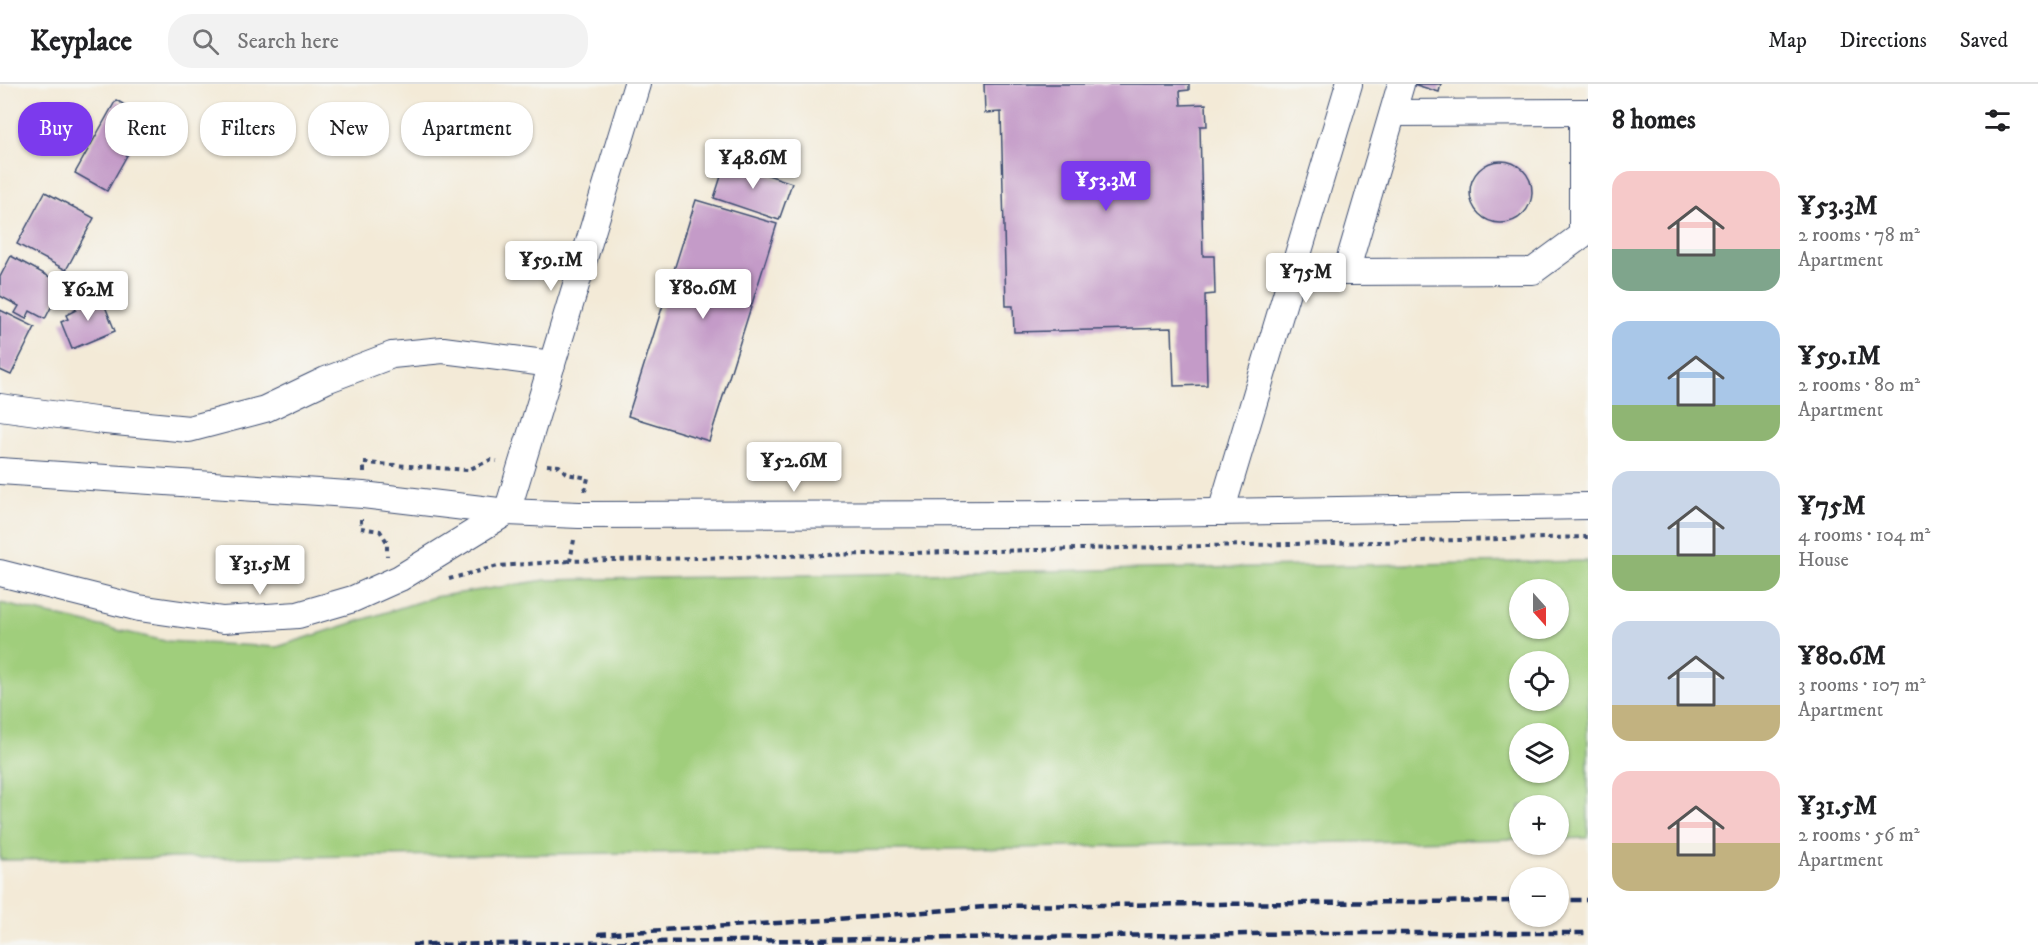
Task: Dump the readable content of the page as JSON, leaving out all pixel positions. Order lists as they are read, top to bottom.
{
  "north": "bottom",
  "page": {
    "header": "Keyplace",
    "search": "Search here",
    "nav": ["Map", "Directions", "Saved"],
    "heading": "8 homes",
    "chip": [
      "Buy",
      "Rent",
      "Filters",
      "New",
      "Apartment"
    ],
    "price": [
      "¥48.6M",
      "¥53.3M",
      "¥59.1M",
      "¥75M",
      "¥80.6M",
      "¥62M",
      "¥52.6M",
      "¥31.5M"
    ],
    "list": [
      {
        "name": "¥53.3M",
        "note": "2 rooms · 78 m² · Apartment"
      },
      {
        "name": "¥59.1M",
        "note": "2 rooms · 80 m² · Apartment"
      },
      {
        "name": "¥75M",
        "note": "4 rooms · 104 m² · House"
      },
      {
        "name": "¥80.6M",
        "note": "3 rooms · 107 m² · Apartment"
      },
      {
        "name": "¥31.5M",
        "note": "2 rooms · 56 m² · Apartment"
      }
    ],
    "map_buttons": ["+", "−"]
  }
}
